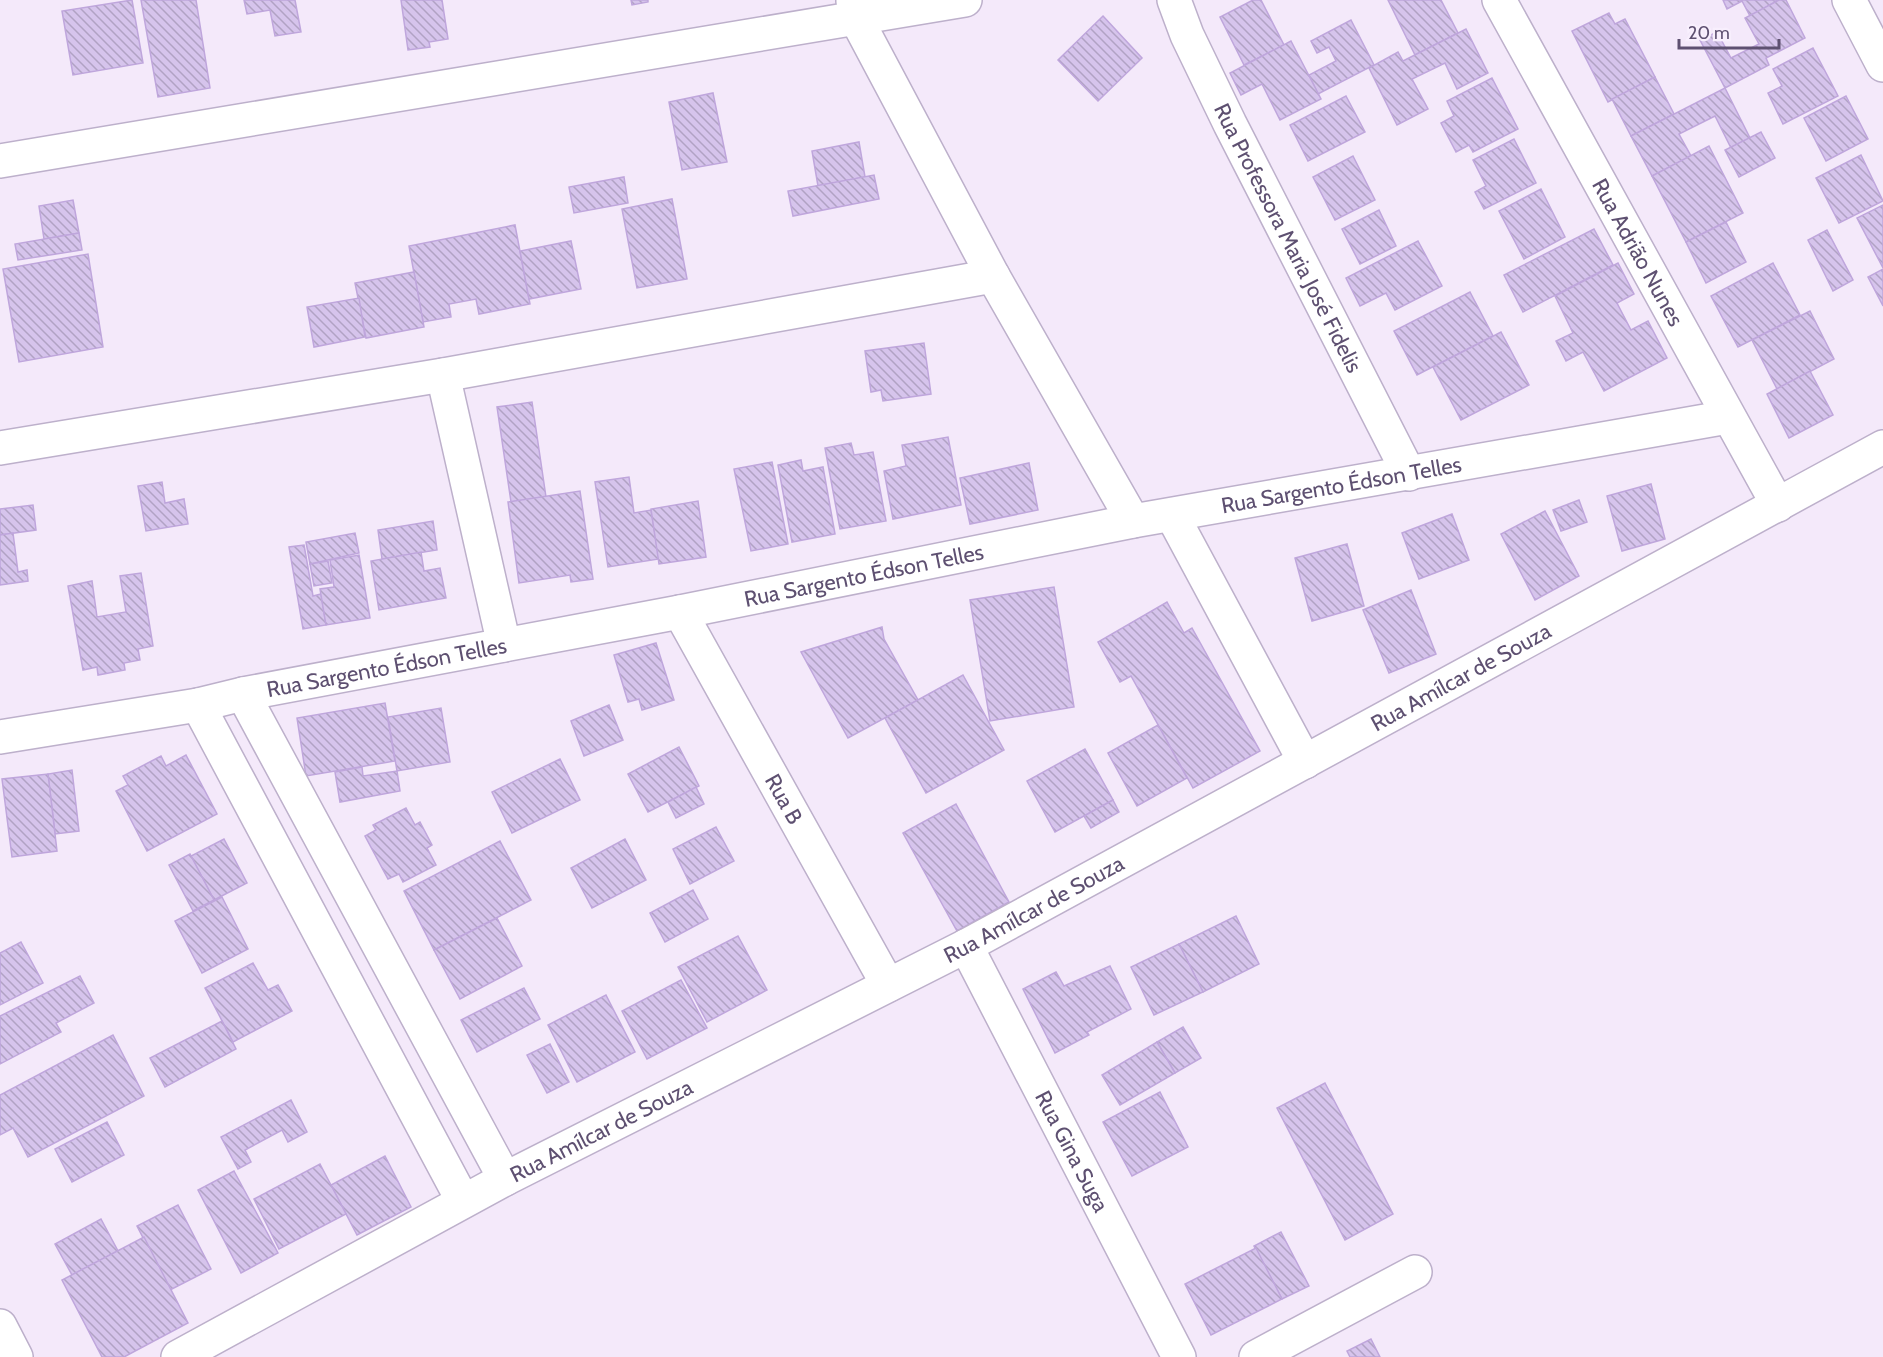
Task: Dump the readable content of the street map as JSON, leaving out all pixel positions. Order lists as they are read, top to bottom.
{
  "streets": {
    "street": [
      "Rua Professora Maria José Fidelis",
      "Rua Adrião Nunes",
      "Rua Sargento Édson Telles",
      "Rua Amílcar de Souza",
      "Rua B",
      "Rua Gina Suga"
    ]
  },
  "crossings": [
    ["Rua Professora Maria José Fidelis", "Rua Sargento Édson Telles"],
    ["Rua Adrião Nunes", "Rua Sargento Édson Telles"],
    ["Rua Adrião Nunes", "Rua Amílcar de Souza"],
    ["Rua Sargento Édson Telles", "Rua B"],
    ["Rua Amílcar de Souza", "Rua B"],
    ["Rua Amílcar de Souza", "Rua Gina Suga"]
  ],
  "scale_bar": "20 m"
}
